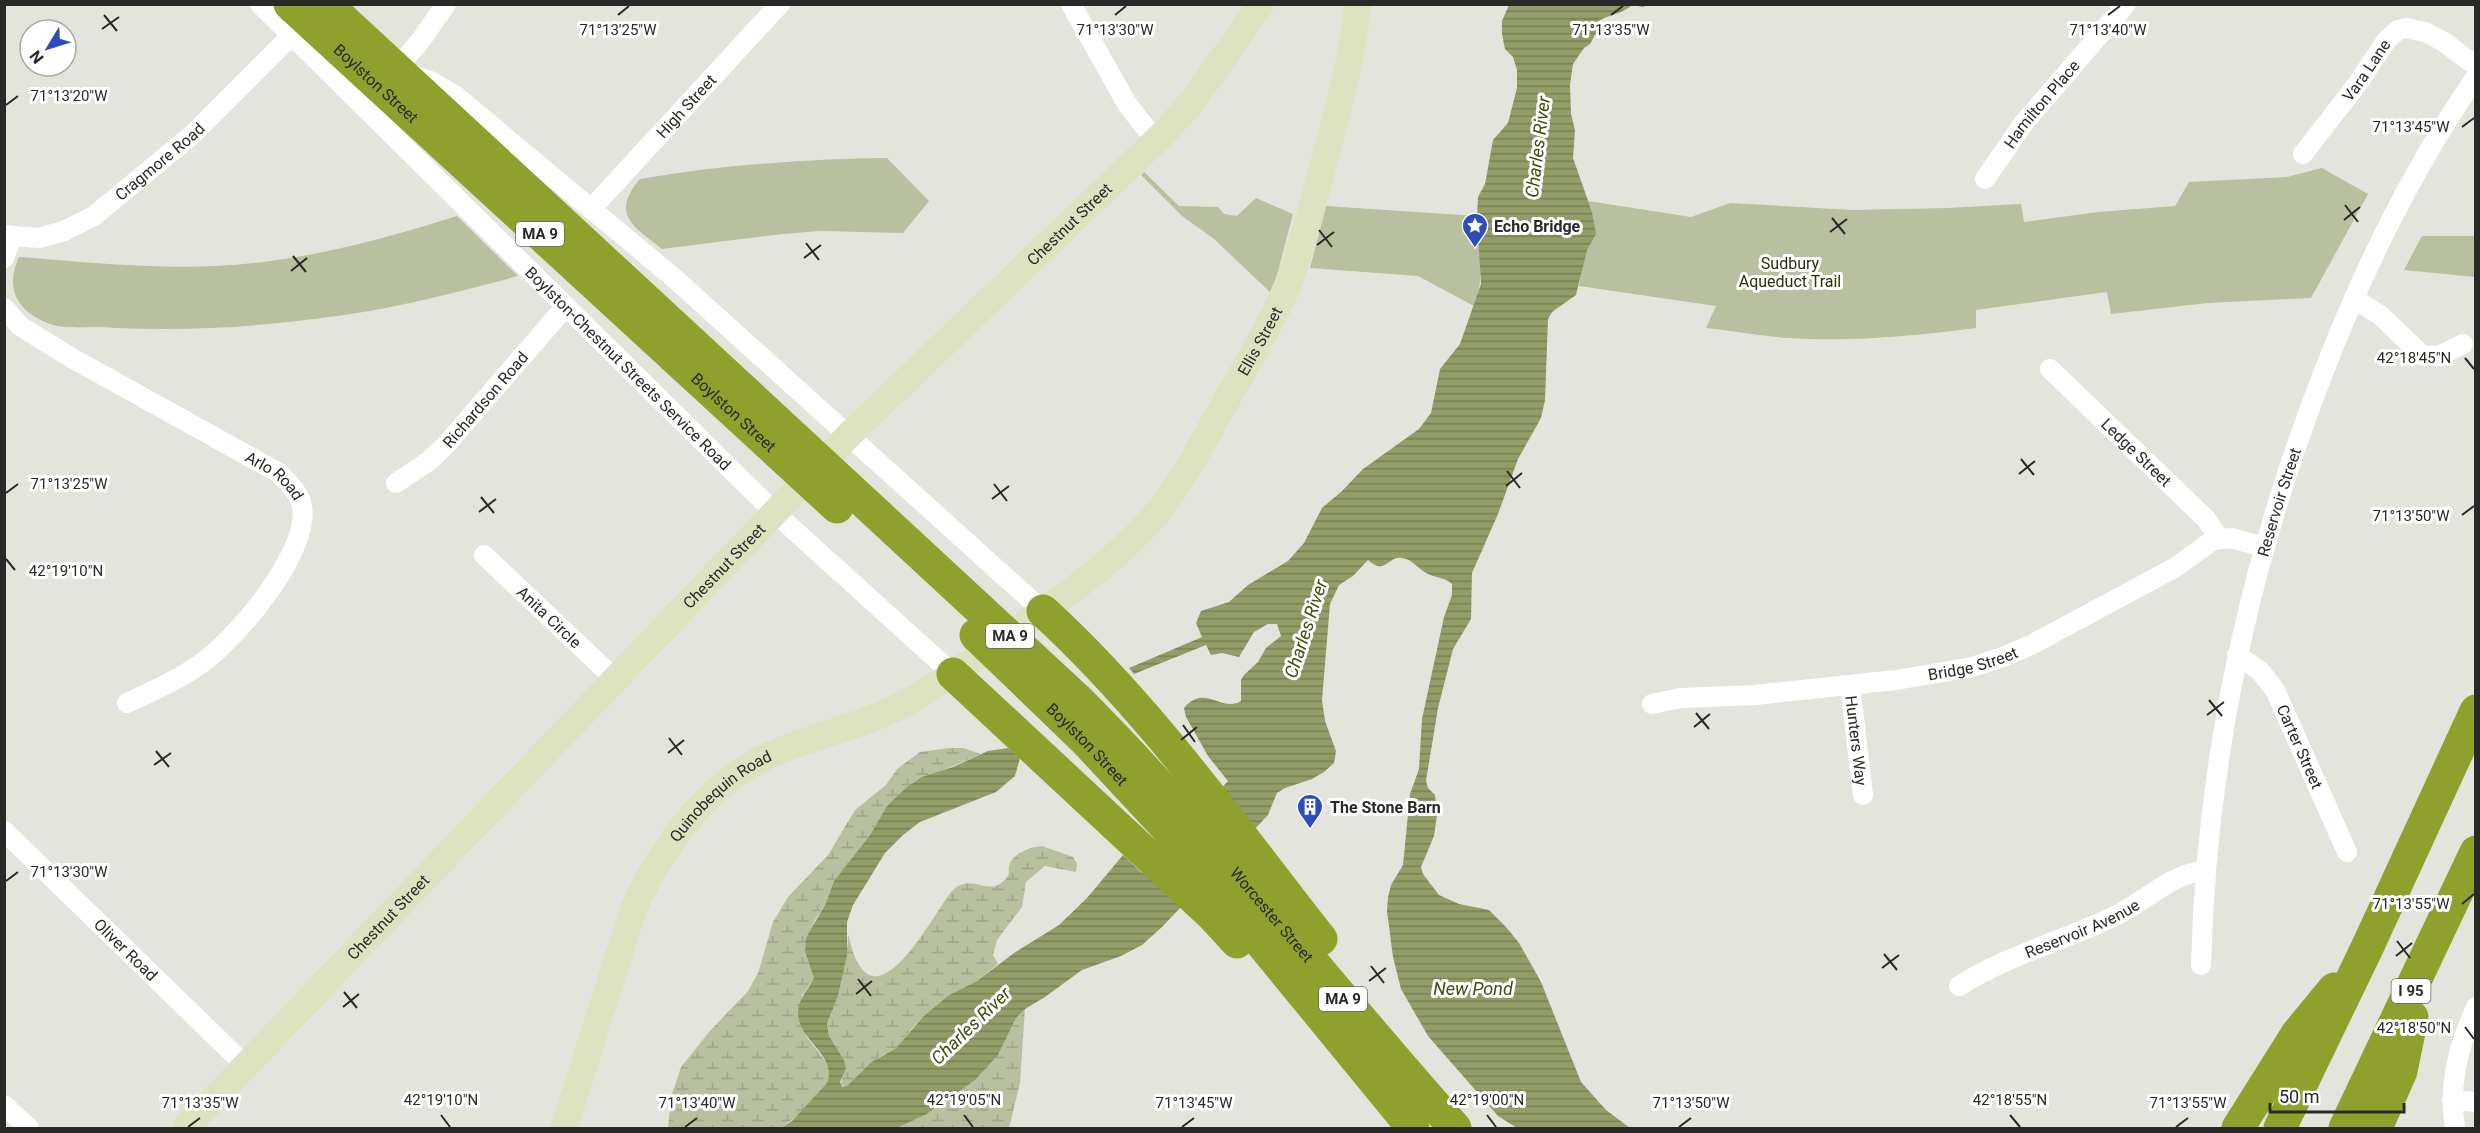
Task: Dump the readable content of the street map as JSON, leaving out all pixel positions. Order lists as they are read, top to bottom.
{
  "streets": {
    "highway": [
      "Boylston Street",
      "MA 9",
      "Worcester Street",
      "I 95"
    ],
    "main road": ["Chestnut Street", "Ellis Street", "Quinobequin Road"],
    "street": [
      "Vara Lane",
      "Hamilton Place",
      "High Street",
      "Cragmore Road",
      "Boylston-Chestnut Streets Service Road",
      "Richardson Road",
      "Ledge Street",
      "Arlo Road",
      "Reservoir Street",
      "Anita Circle",
      "Bridge Street",
      "Hunters Way",
      "Carter Street",
      "Reservoir Avenue",
      "Oliver Road"
    ]
  },
  "crossings": [
    ["Boylston Street", "Worcester Street"],
    ["Cragmore Road", "Boylston-Chestnut Streets Service Road"],
    ["Chestnut Street", "Boylston-Chestnut Streets Service Road"],
    ["Chestnut Street", "Anita Circle"],
    ["Chestnut Street", "Oliver Road"],
    ["Ellis Street", "Quinobequin Road"],
    ["Boylston-Chestnut Streets Service Road", "Richardson Road"],
    ["Boylston-Chestnut Streets Service Road", "Quinobequin Road"],
    ["Ledge Street", "Bridge Street"],
    ["Reservoir Street", "Carter Street"],
    ["Reservoir Street", "Reservoir Avenue"],
    ["Bridge Street", "Hunters Way"]
  ],
  "water": ["Charles River", "New Pond"],
  "parks": ["Sudbury Aqueduct Trail"],
  "places": {
    "place": ["Echo Bridge"],
    "building": ["The Stone Barn"]
  },
  "scale_bar": "50 m",
  "north": "bottom left",
  "coordinates": [
    "71°13'25\"W",
    "71°13'30\"W",
    "71°13'35\"W",
    "71°13'40\"W",
    "71°13'20\"W",
    "71°13'45\"W",
    "42°18'45\"N",
    "71°13'50\"W",
    "42°19'10\"N",
    "71°13'55\"W",
    "42°18'50\"N",
    "42°19'05\"N",
    "42°19'00\"N",
    "42°18'55\"N"
  ]
}
